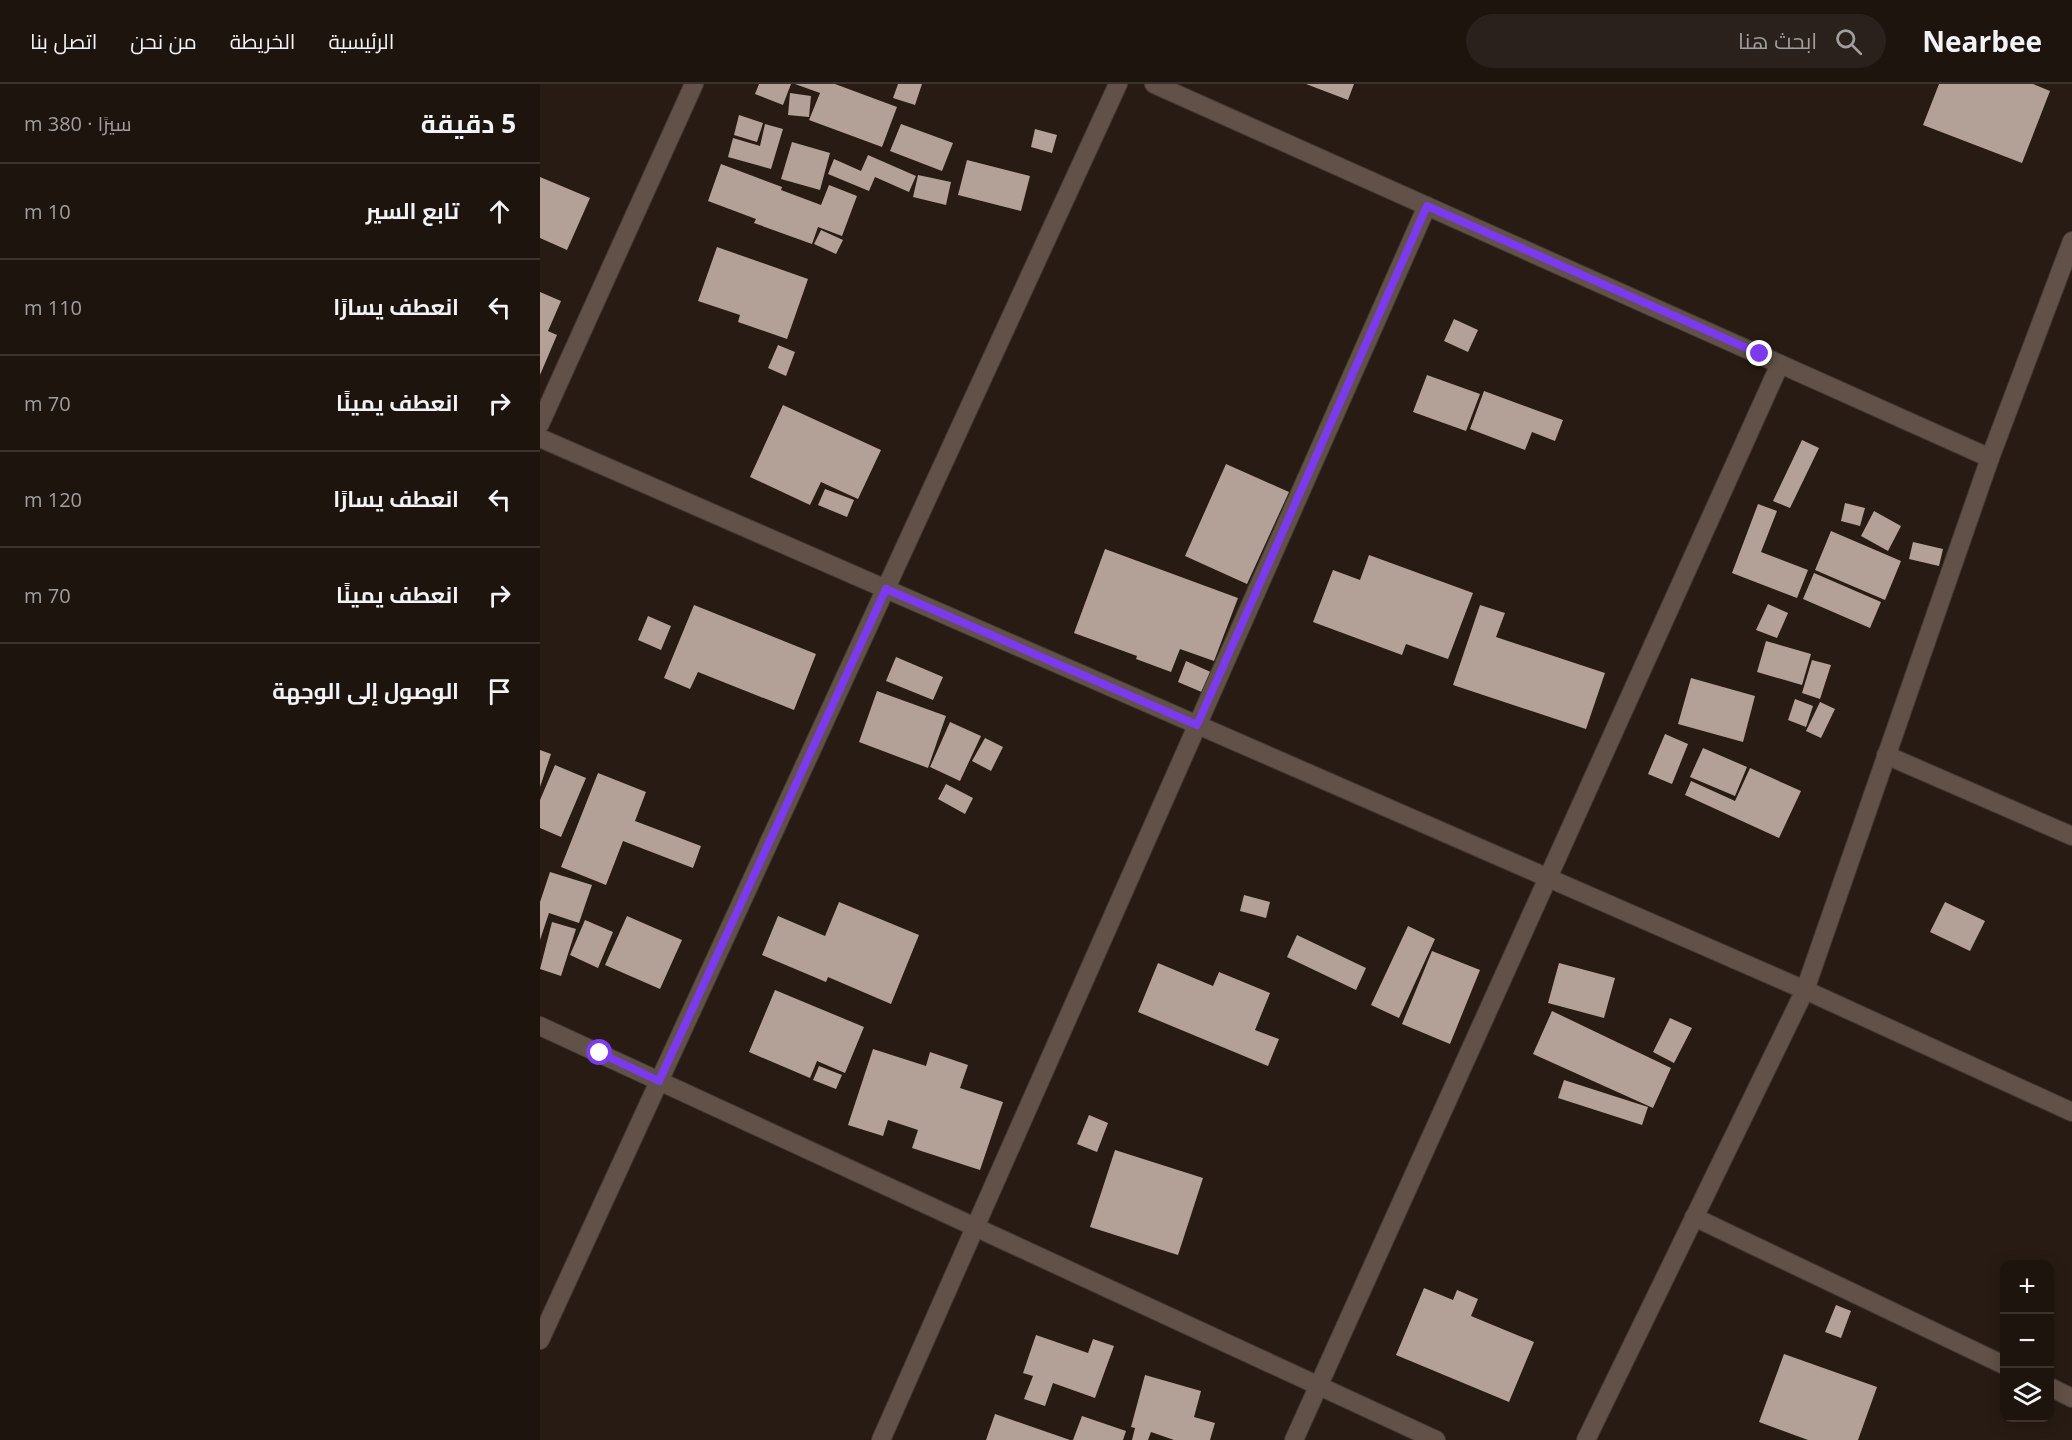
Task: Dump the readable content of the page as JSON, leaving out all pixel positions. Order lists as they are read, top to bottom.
{
  "page": {
    "header": "Nearbee",
    "search": "ابحث هنا",
    "nav": [
      "الرئيسية",
      "الخريطة",
      "من نحن",
      "اتصل بنا"
    ],
    "heading": ["5 دقيقة", "سيرًا · 380 m"],
    "list": [
      ["تابع السير", "10 m"],
      ["انعطف يسارًا", "110 m"],
      ["انعطف يمينًا", "70 m"],
      ["انعطف يسارًا", "120 m"],
      ["انعطف يمينًا", "70 m"],
      "الوصول إلى الوجهة"
    ],
    "map_buttons": ["+", "−"]
  }
}
